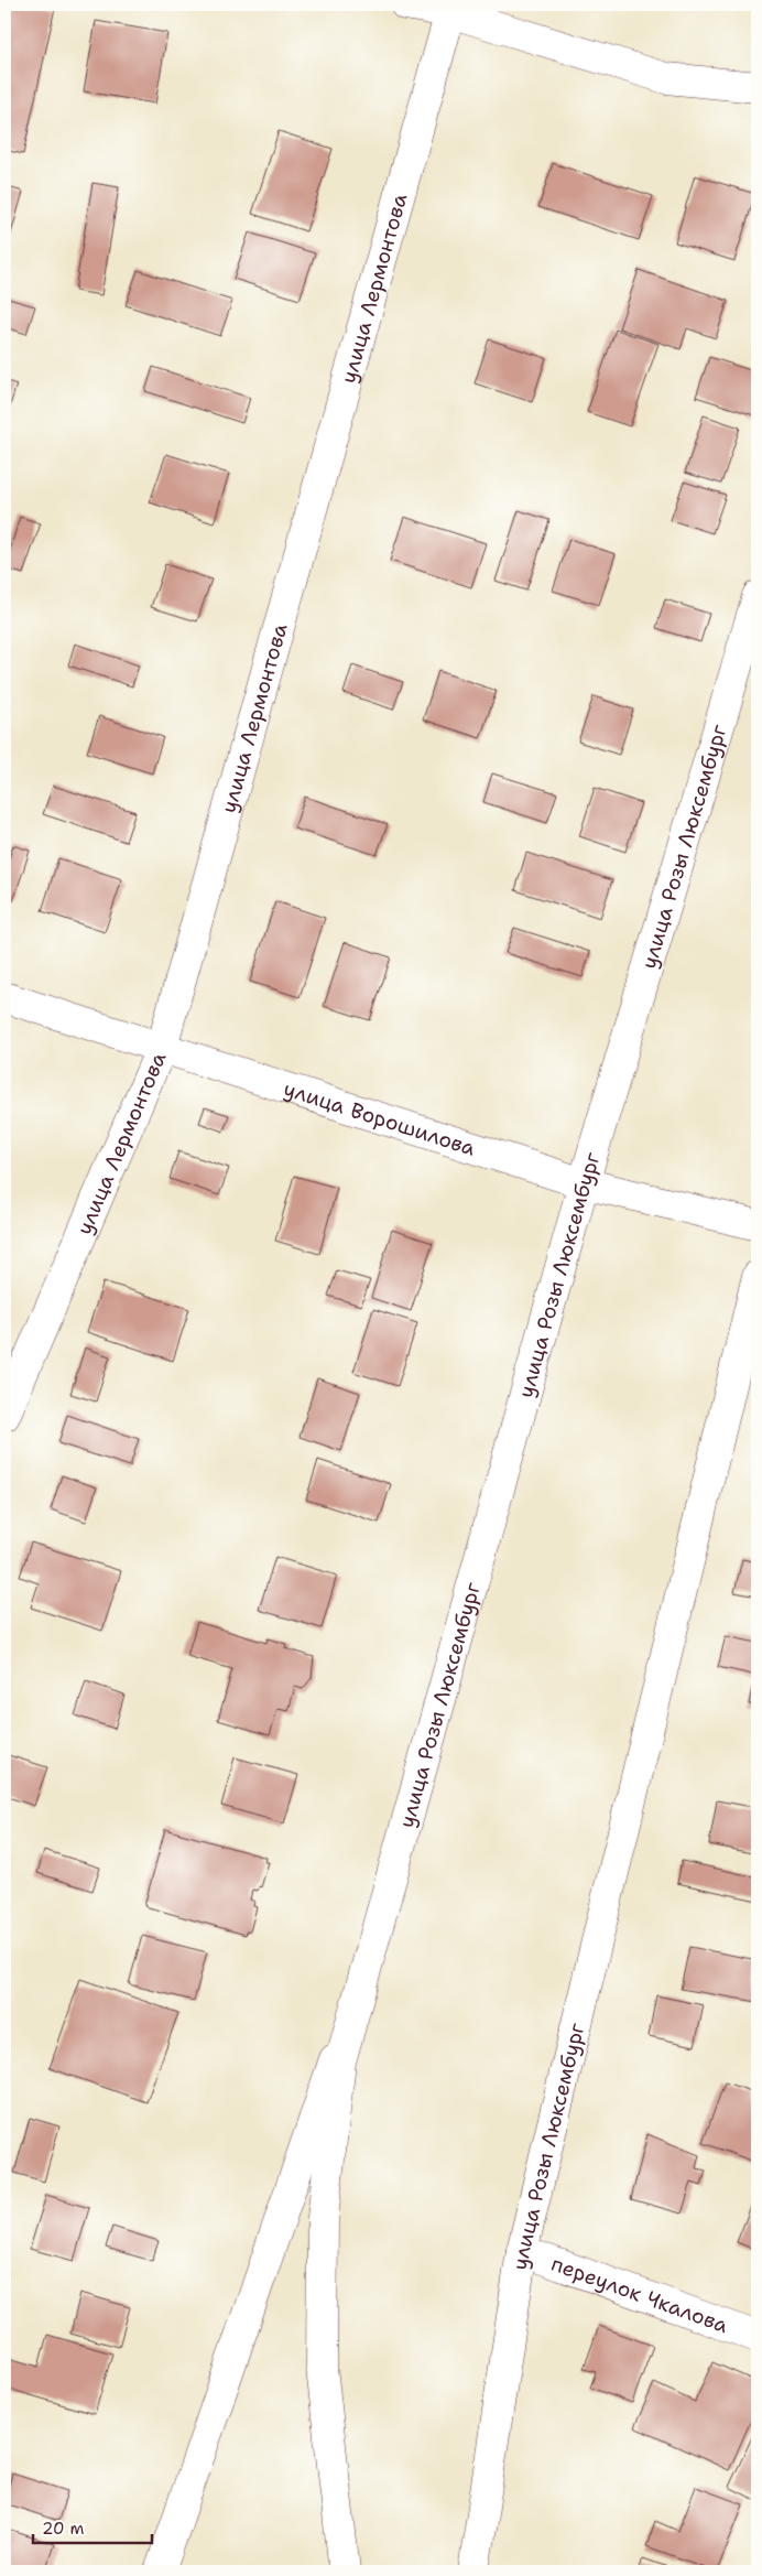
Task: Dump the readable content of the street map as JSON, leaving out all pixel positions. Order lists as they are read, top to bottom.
{
  "streets": {
    "street": [
      "улица Лермонтова",
      "улица Розы Люксембург",
      "улица Ворошилова",
      "переулок Чкалова"
    ]
  },
  "crossings": [
    ["улица Лермонтова", "улица Ворошилова"],
    ["улица Розы Люксембург", "улица Ворошилова"],
    ["улица Розы Люксембург", "переулок Чкалова"]
  ],
  "scale_bar": "20 m"
}
